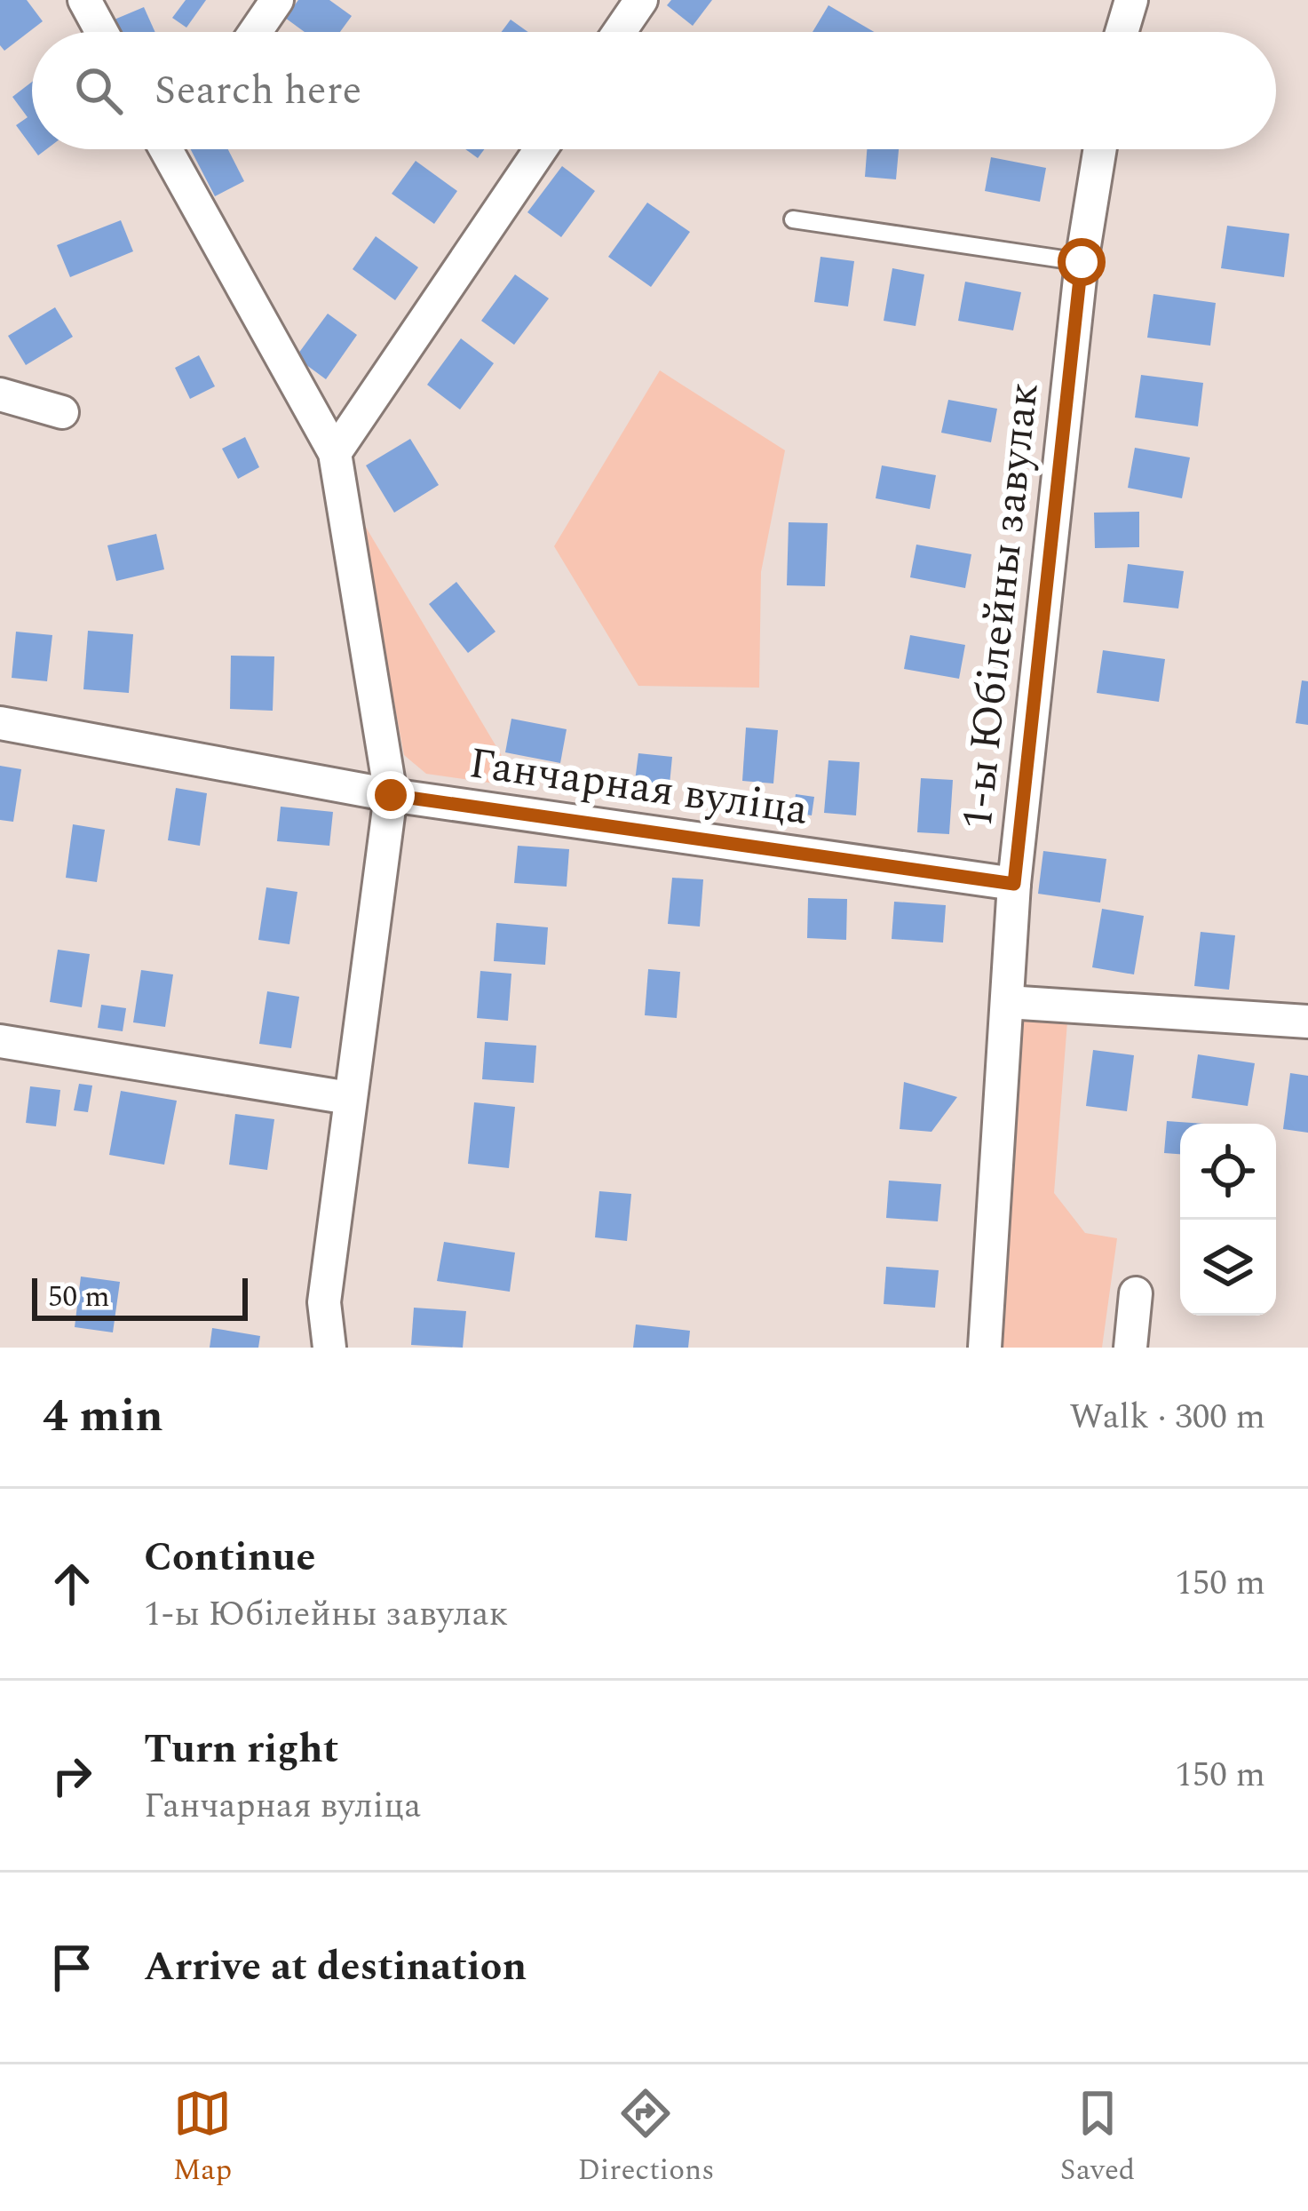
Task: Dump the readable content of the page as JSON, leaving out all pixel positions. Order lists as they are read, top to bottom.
{
  "streets": {
    "street": ["1-ы Юбілейны завулак", "Ганчарная вуліца"]
  },
  "crossings": [
    ["1-ы Юбілейны завулак", "Ганчарная вуліца"]
  ],
  "scale_bar": "50 m",
  "page": {
    "search": "Search here",
    "scale": "50 m",
    "heading": ["4 min", "Walk · 300 m"],
    "list": [
      ["Continue", "1-ы Юбілейны завулак", "150 m"],
      ["Turn right", "Ганчарная вуліца", "150 m"],
      "Arrive at destination"
    ],
    "nav": ["Map", "Directions", "Saved"]
  }
}
